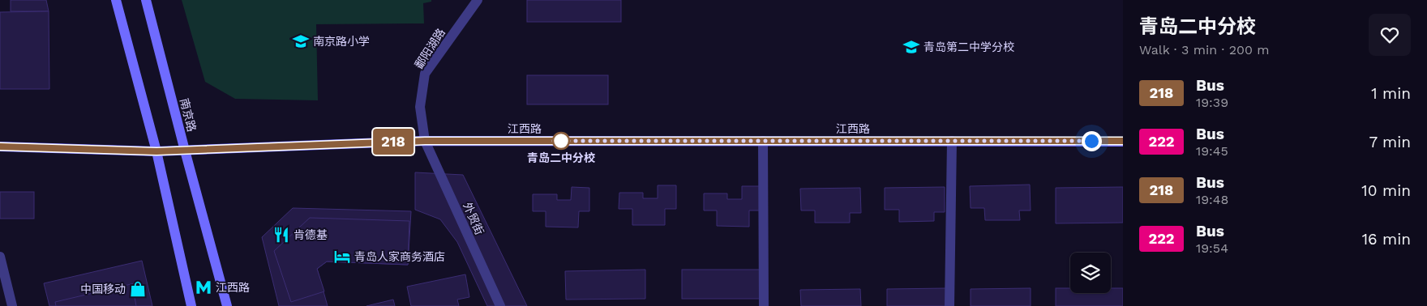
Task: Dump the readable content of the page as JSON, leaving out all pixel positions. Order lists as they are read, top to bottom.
{
  "streets": {
    "main road": ["南京路", "江西路"],
    "street": ["鄱阳湖路", "外贸街"]
  },
  "crossings": [
    ["鄱阳湖路", "江西路"],
    ["鄱阳湖路", "外贸街"],
    ["南京路", "江西路"],
    ["江西路", "外贸街"]
  ],
  "places": {
    "school or university": ["南京路小学", "青岛第二中学分校"],
    "other": ["青岛二中分校"],
    "restaurant": ["肯德基"],
    "hotel": ["青岛人家商务酒店"],
    "metro station": ["江西路"],
    "shop": ["中国移动"]
  },
  "lines": ["bus line 218"],
  "page": {
    "on_map": "218",
    "heading": ["青岛二中分校", "Walk · 3 min · 200 m"],
    "list": [
      {
        "mark": "218",
        "name": "Bus",
        "note": "19:39",
        "value": "1 min"
      },
      {
        "mark": "222",
        "name": "Bus",
        "note": "19:45",
        "value": "7 min"
      },
      {
        "mark": "218",
        "name": "Bus",
        "note": "19:48",
        "value": "10 min"
      },
      {
        "mark": "222",
        "name": "Bus",
        "note": "19:54",
        "value": "16 min"
      }
    ]
  }
}
